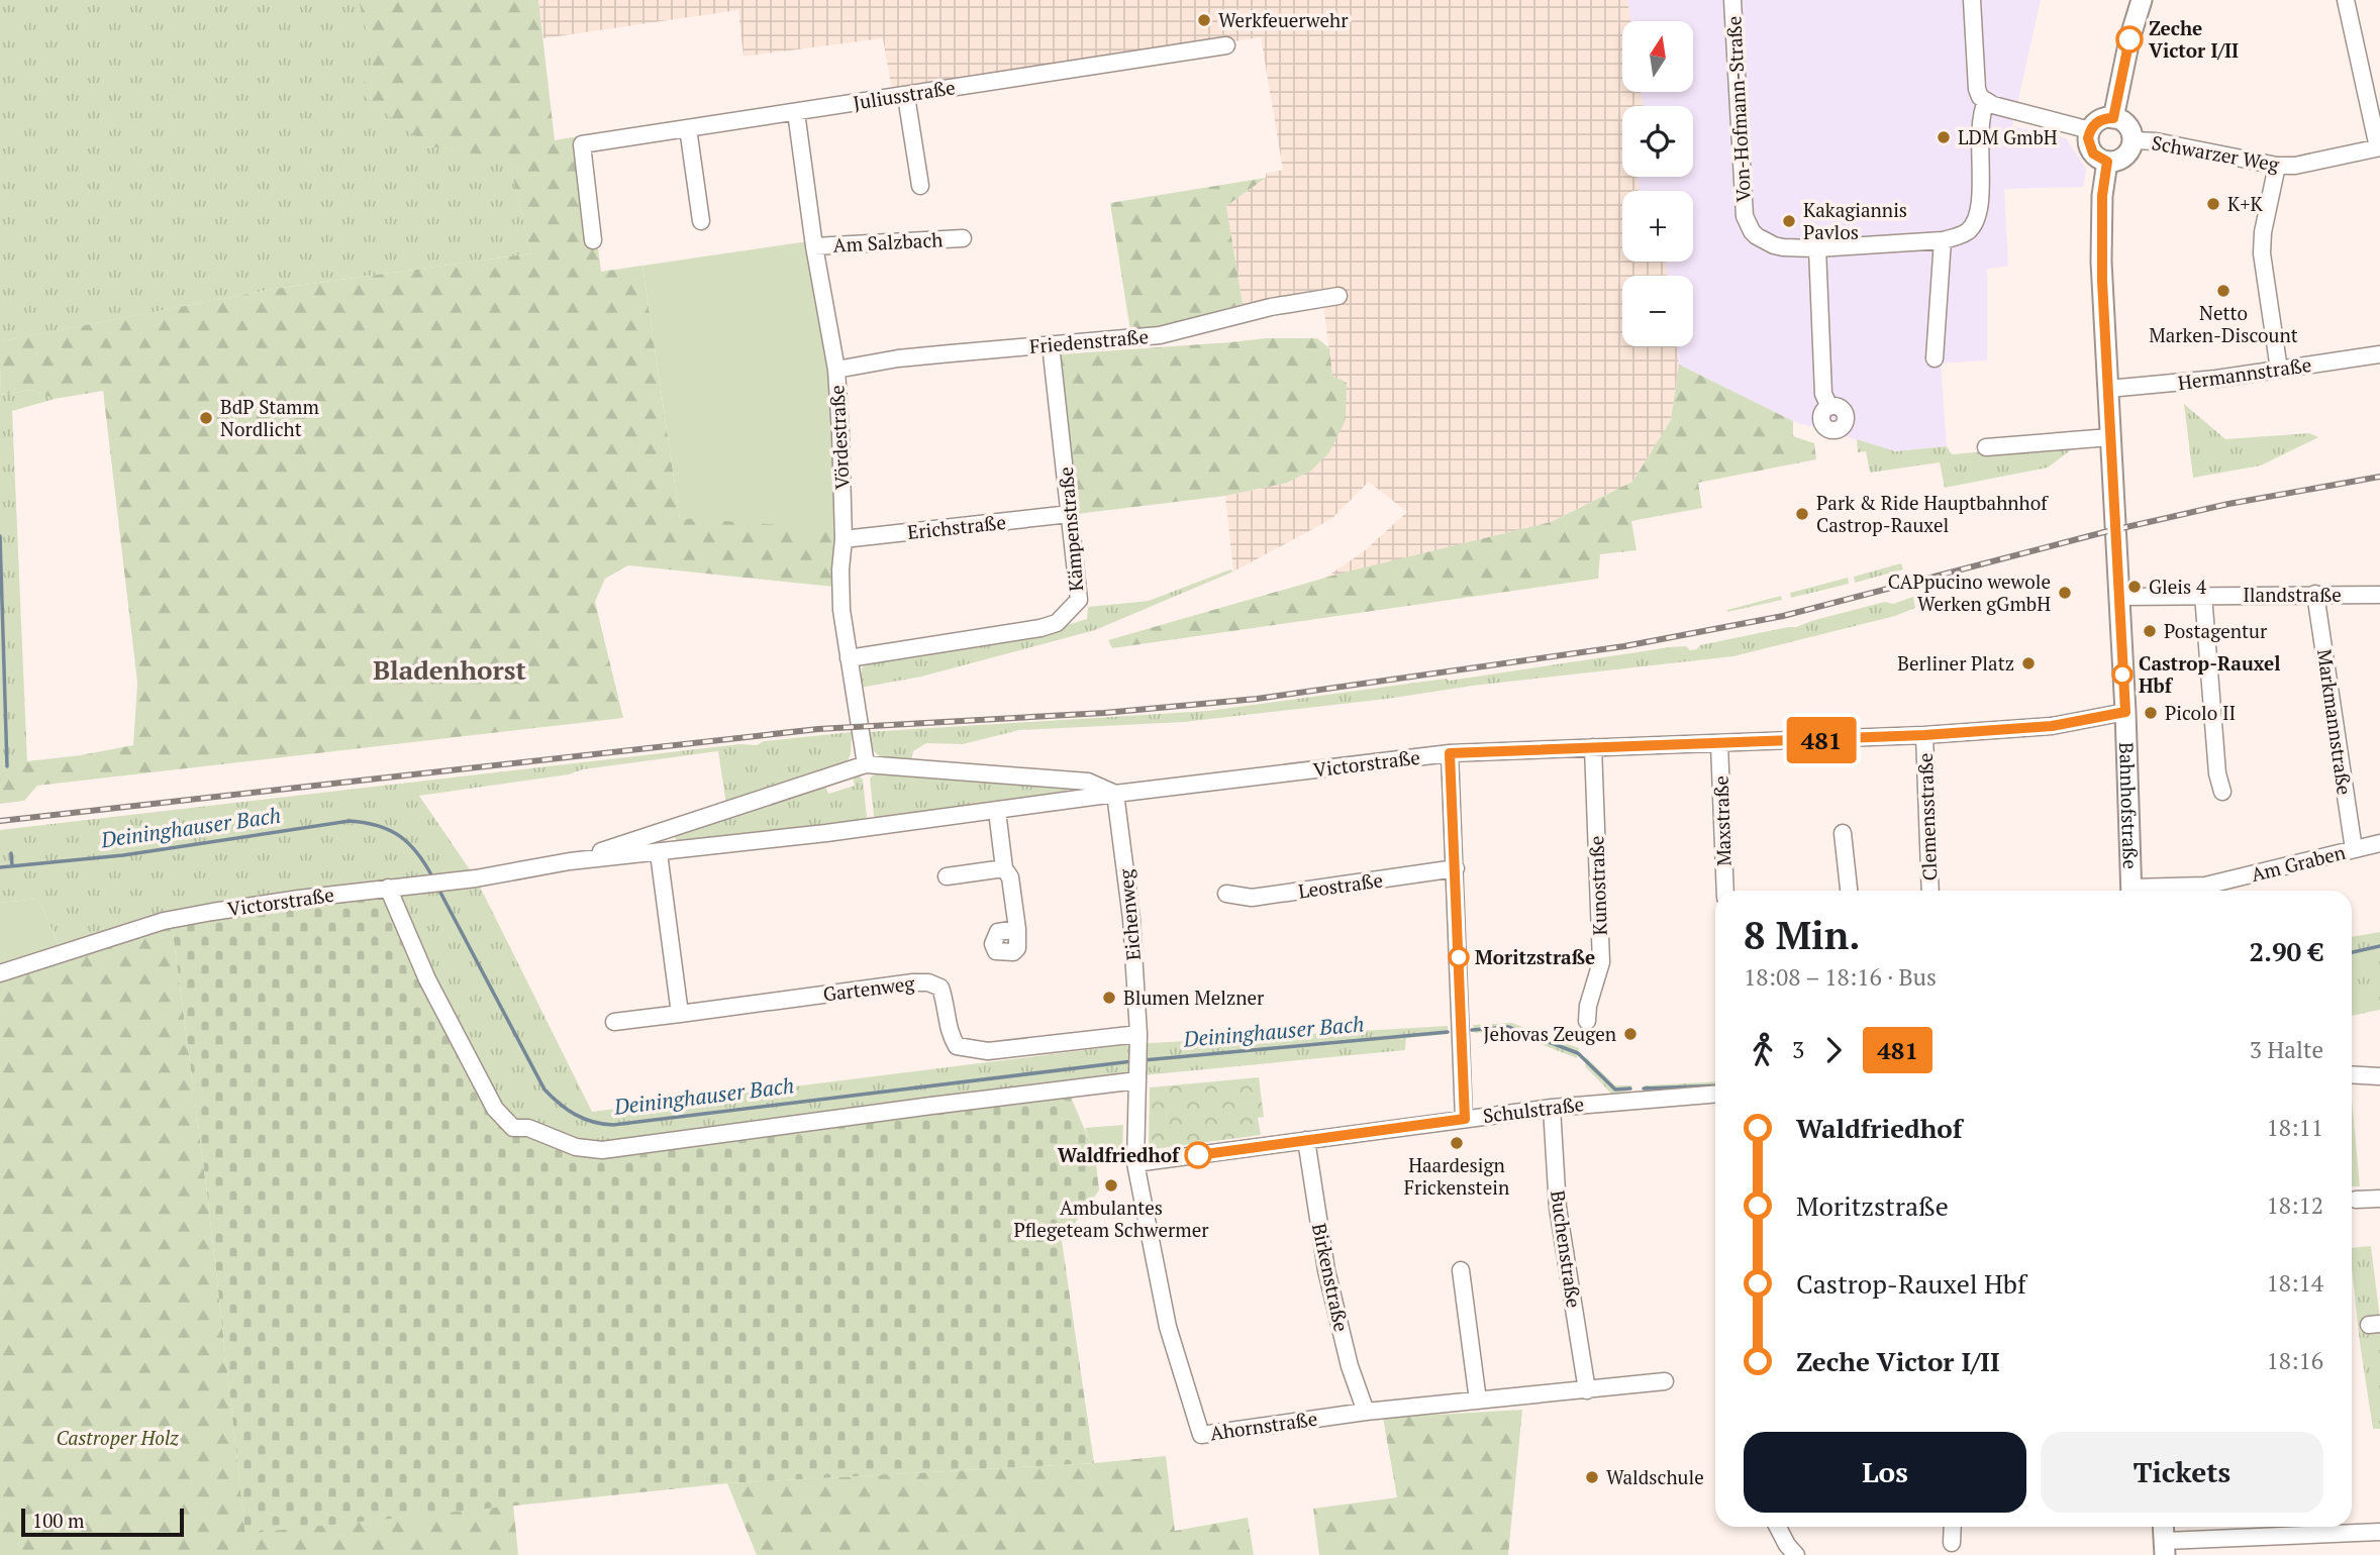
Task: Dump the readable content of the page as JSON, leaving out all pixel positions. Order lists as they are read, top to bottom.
{
  "streets": {
    "main road": ["Bahnhofstraße"],
    "street": [
      "Juliusstraße",
      "Von-Hofmann-Straße",
      "Schwarzer Weg",
      "Am Salzbach",
      "Friedenstraße",
      "Hermannstraße",
      "Vördestraße",
      "Erichstraße",
      "Kämpenstraße",
      "Ilandstraße",
      "Markmannstraße",
      "Victorstraße",
      "Clemensstraße",
      "Maxstraße",
      "Am Graben",
      "Leostraße",
      "Kunostraße",
      "Eichenweg",
      "Gartenweg",
      "Schulstraße",
      "Buchenstraße",
      "Birkenstraße",
      "Ahornstraße"
    ]
  },
  "crossings": [
    ["Juliusstraße", "Vördestraße"],
    ["Am Salzbach", "Vördestraße"],
    ["Friedenstraße", "Vördestraße"],
    ["Friedenstraße", "Kämpenstraße"],
    ["Vördestraße", "Erichstraße"],
    ["Vördestraße", "Kämpenstraße"],
    ["Vördestraße", "Victorstraße"],
    ["Erichstraße", "Kämpenstraße"],
    ["Ilandstraße", "Markmannstraße"],
    ["Markmannstraße", "Am Graben"],
    ["Victorstraße", "Bahnhofstraße"],
    ["Victorstraße", "Clemensstraße"],
    ["Victorstraße", "Maxstraße"],
    ["Victorstraße", "Kunostraße"],
    ["Victorstraße", "Eichenweg"],
    ["Eichenweg", "Gartenweg"],
    ["Eichenweg", "Schulstraße"],
    ["Eichenweg", "Ahornstraße"],
    ["Schulstraße", "Buchenstraße"],
    ["Schulstraße", "Birkenstraße"],
    ["Schulstraße", "Ahornstraße"],
    ["Buchenstraße", "Ahornstraße"],
    ["Birkenstraße", "Ahornstraße"]
  ],
  "districts": ["Bladenhorst"],
  "water": ["Deininghauser Bach"],
  "parks": ["Castroper Holz"],
  "places": [
    "Werkfeuerwehr",
    "Zeche Victor I/II",
    "LDM GmbH",
    "K+K",
    "Kakagiannis Pavlos",
    "Netto Marken-Discount",
    "BdP Stamm Nordlicht",
    "Park & Ride Hauptbahnhof Castrop-Rauxel",
    "Gleis 4",
    "CAPpucino wewole Werken gGmbH",
    "Postagentur",
    "Berliner Platz",
    "Castrop-Rauxel Hbf",
    "Picolo II",
    "Moritzstraße",
    "Blumen Melzner",
    "Jehovas Zeugen",
    "Haardesign Frickenstein",
    "Waldfriedhof",
    "Ambulantes Pflegeteam Schwermer",
    "Waldschule"
  ],
  "lines": ["bus line 481"],
  "scale_bar": "100 m",
  "north": "top",
  "page": {
    "on_map": "481",
    "map_buttons": ["+", "−"],
    "heading": ["8 Min.", "18:08 – 18:16 · Bus", "2.90 €"],
    "legs": ["3", "481", "3 Halte"],
    "list": [
      {
        "name": "Waldfriedhof",
        "value": "18:11"
      },
      {
        "name": "Moritzstraße",
        "value": "18:12"
      },
      {
        "name": "Castrop-Rauxel Hbf",
        "value": "18:14"
      },
      {
        "name": "Zeche Victor I/II",
        "value": "18:16"
      }
    ],
    "buttons": ["Los", "Tickets"],
    "scale": "100 m"
  }
}
